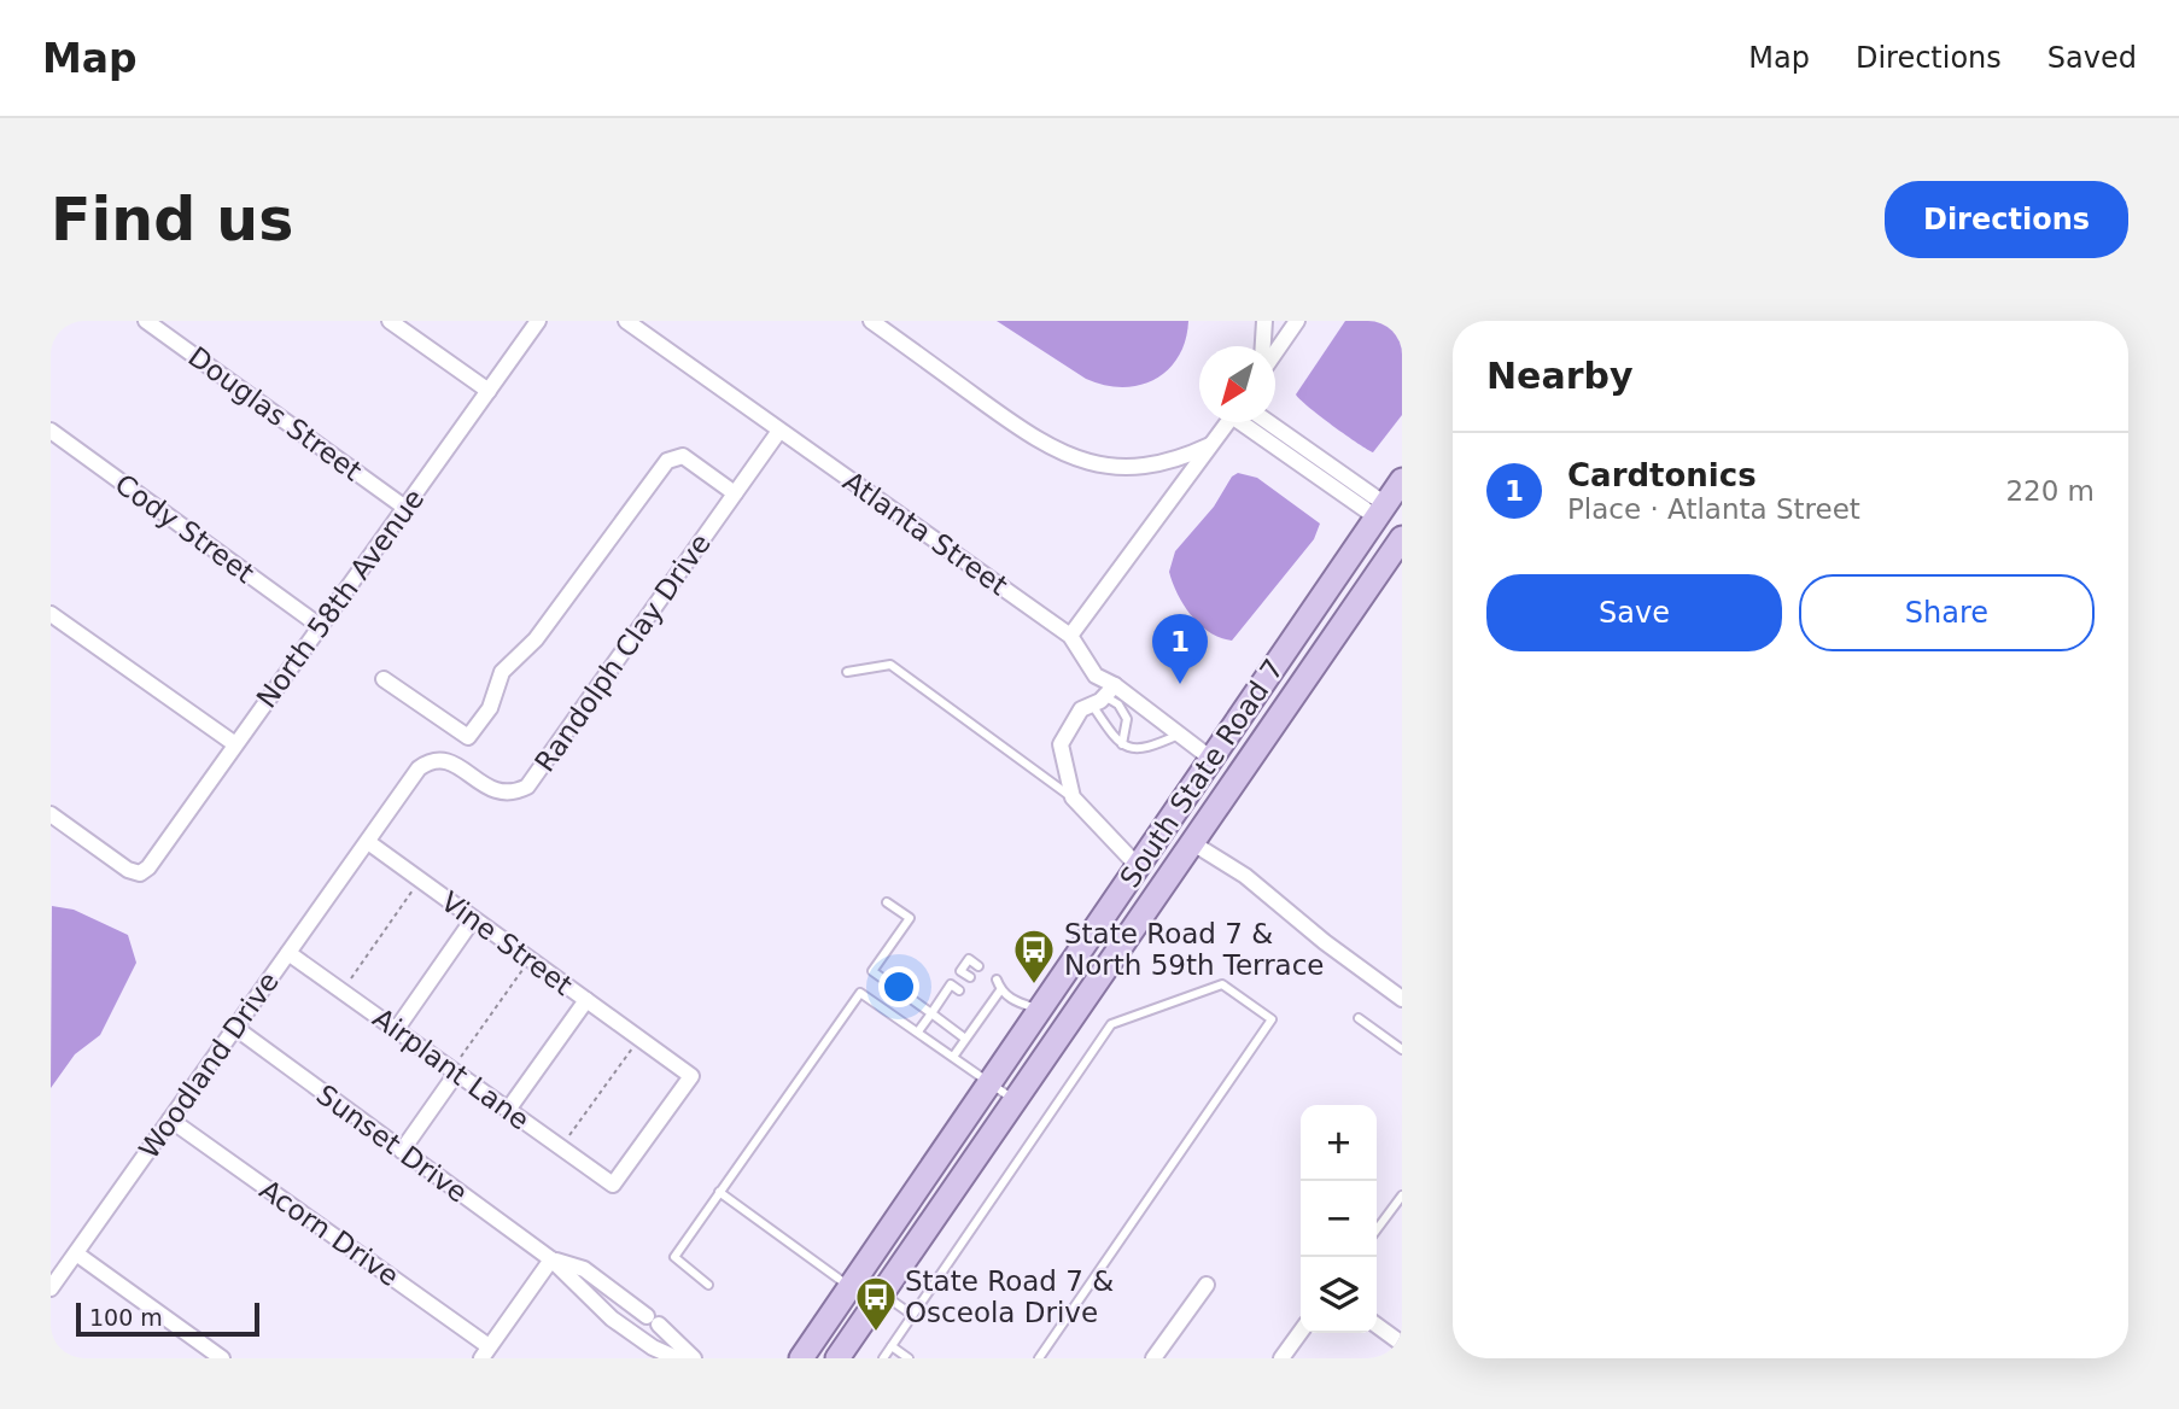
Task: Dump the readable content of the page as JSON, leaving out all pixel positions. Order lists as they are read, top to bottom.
{
  "streets": {
    "main road": ["South State Road 7"],
    "street": [
      "Douglas Street",
      "Cody Street",
      "Atlanta Street",
      "North 58th Avenue",
      "Randolph Clay Drive",
      "Vine Street",
      "Woodland Drive",
      "Airplant Lane",
      "Sunset Drive",
      "Acorn Drive"
    ]
  },
  "crossings": [
    ["Douglas Street", "North 58th Avenue"],
    ["Cody Street", "North 58th Avenue"],
    ["Atlanta Street", "Randolph Clay Drive"],
    ["Atlanta Street", "South State Road 7"],
    ["Randolph Clay Drive", "Vine Street"],
    ["Randolph Clay Drive", "Woodland Drive"],
    ["Vine Street", "Woodland Drive"],
    ["Vine Street", "Airplant Lane"],
    ["Woodland Drive", "Airplant Lane"],
    ["Woodland Drive", "Sunset Drive"],
    ["Woodland Drive", "Acorn Drive"]
  ],
  "places": {
    "bus stop": ["State Road 7 & North 59th Terrace", "State Road 7 & Osceola Drive"]
  },
  "scale_bar": "100 m",
  "north": "bottom left",
  "page": {
    "header": "Map",
    "nav": ["Map", "Directions", "Saved"],
    "buttons": [
      "Directions",
      ["Save", "Share"]
    ],
    "title": "Find us",
    "heading": "Nearby",
    "list": [
      {
        "mark": "1",
        "name": "Cardtonics",
        "note": "Place · Atlanta Street",
        "value": "220 m"
      }
    ],
    "pins": "1",
    "map_buttons": ["+", "−"],
    "scale": "100 m"
  }
}
